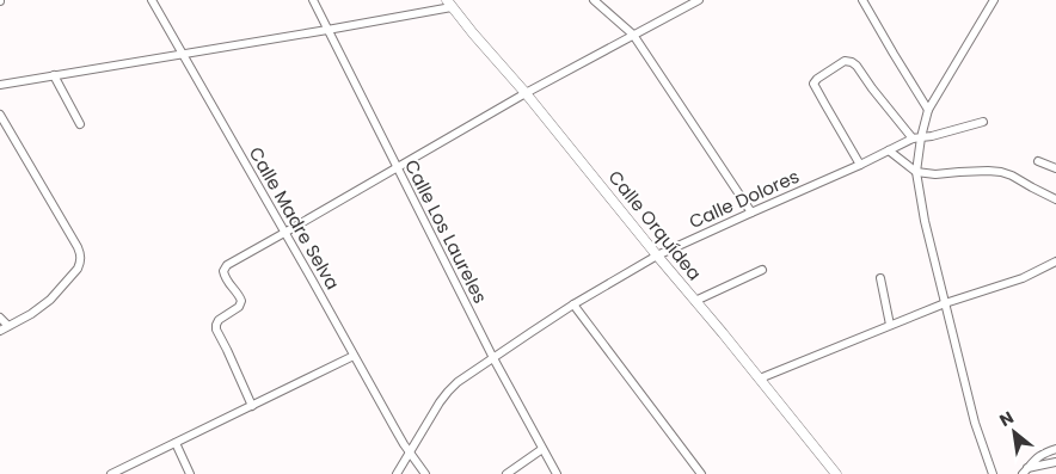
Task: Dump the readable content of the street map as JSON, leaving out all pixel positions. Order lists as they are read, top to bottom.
{
  "streets": {
    "street": [
      "Calle Dolores",
      "Calle Madre Selva",
      "Calle Orquídea",
      "Calle Los Laureles"
    ]
  },
  "crossings": [
    ["Calle Dolores", "Calle Madre Selva"],
    ["Calle Dolores", "Calle Orquídea"],
    ["Calle Dolores", "Calle Los Laureles"]
  ],
  "north": "top left"
}
